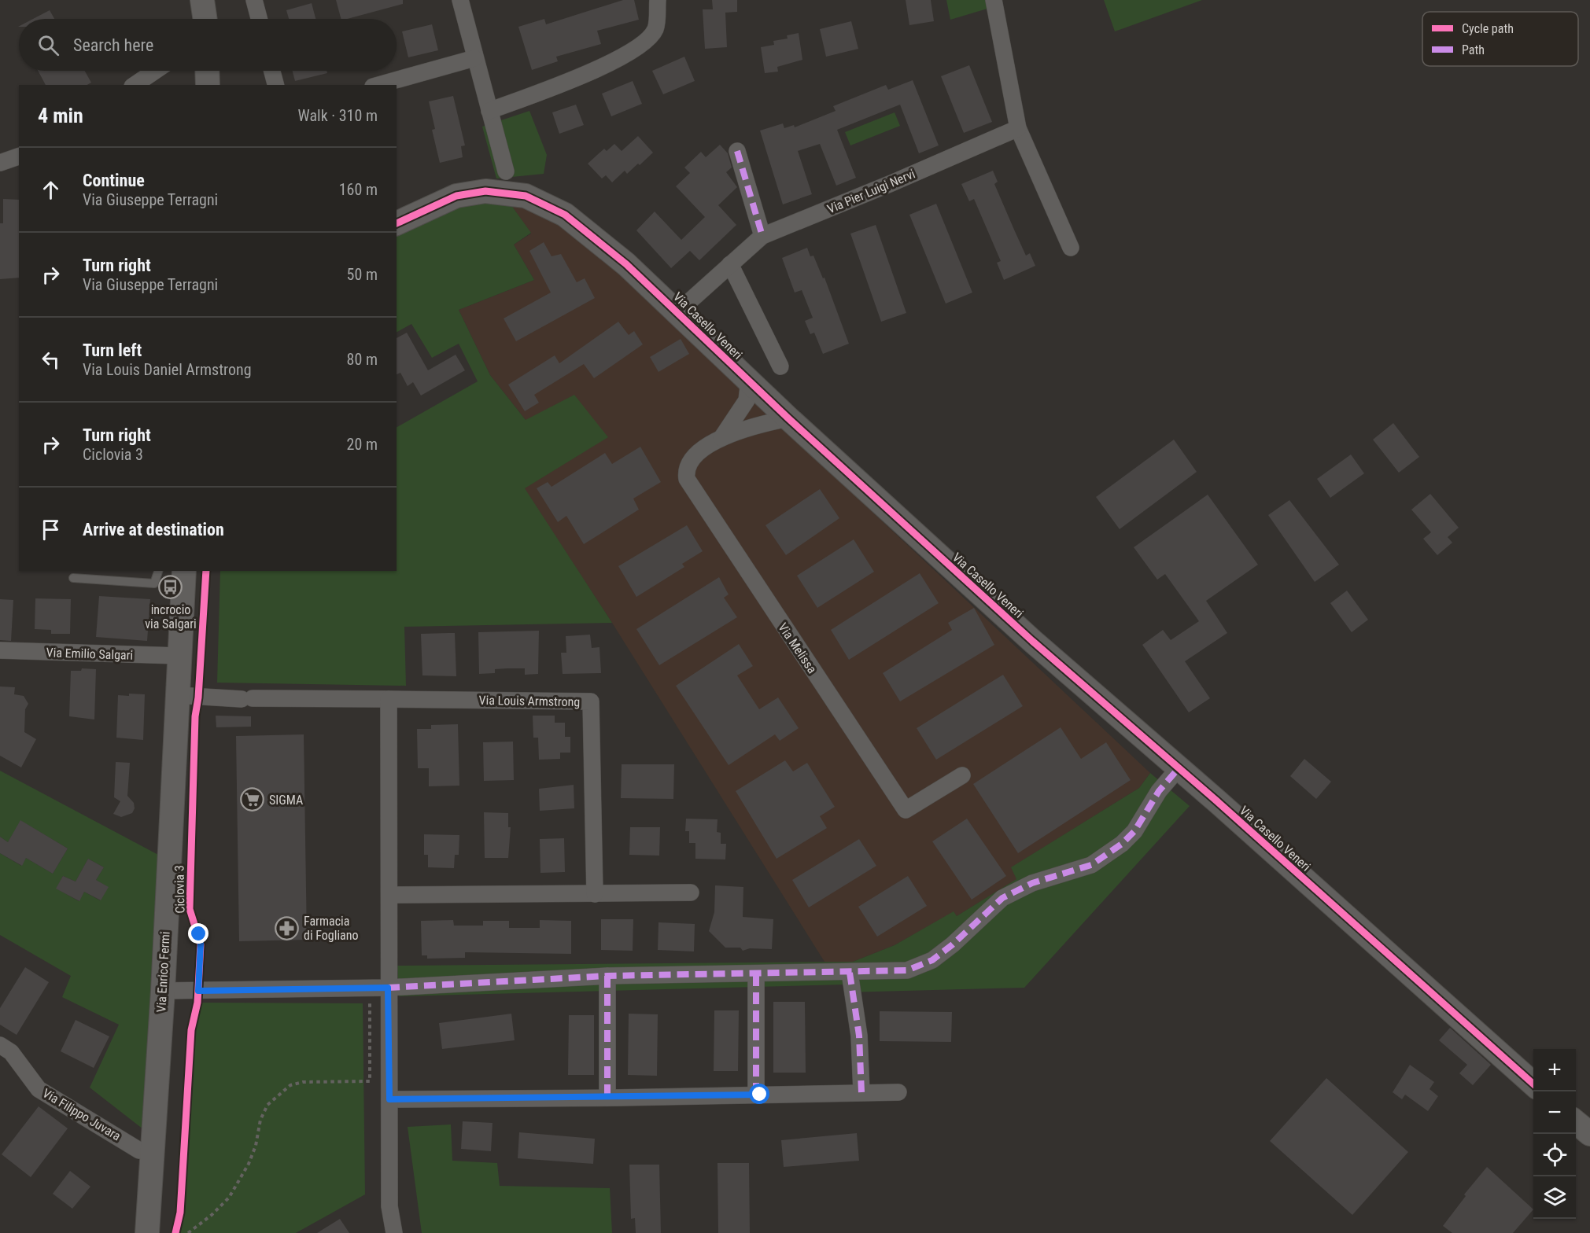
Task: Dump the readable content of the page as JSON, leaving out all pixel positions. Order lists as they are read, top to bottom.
{
  "streets": {
    "street": [
      "Via Pier Luigi Nervi",
      "Via Casello Veneri",
      "Via Melissa",
      "Via Emilio Salgari",
      "Via Louis Armstrong",
      "Via Enrico Fermi",
      "Via Filippo Juvara"
    ],
    "cycle path": ["Ciclovia 3"]
  },
  "crossings": [
    ["Via Pier Luigi Nervi", "Via Casello Veneri"],
    ["Via Casello Veneri", "Via Melissa"],
    ["Via Emilio Salgari", "Via Enrico Fermi"],
    ["Via Louis Armstrong", "Via Enrico Fermi"],
    ["Via Enrico Fermi", "Via Filippo Juvara"]
  ],
  "places": {
    "bus stop": ["incrocio via Salgari"],
    "supermarket": ["SIGMA"],
    "pharmacy": ["Farmacia di Fogliano"]
  },
  "legend": ["Cycle path", "Path"],
  "page": {
    "search": "Search here",
    "heading": ["4 min", "Walk · 310 m"],
    "list": [
      ["Continue", "Via Giuseppe Terragni", "160 m"],
      ["Turn right", "Via Giuseppe Terragni", "50 m"],
      ["Turn left", "Via Louis Daniel Armstrong", "80 m"],
      ["Turn right", "Ciclovia 3", "20 m"],
      "Arrive at destination"
    ],
    "map_buttons": ["+", "−"]
  }
}
